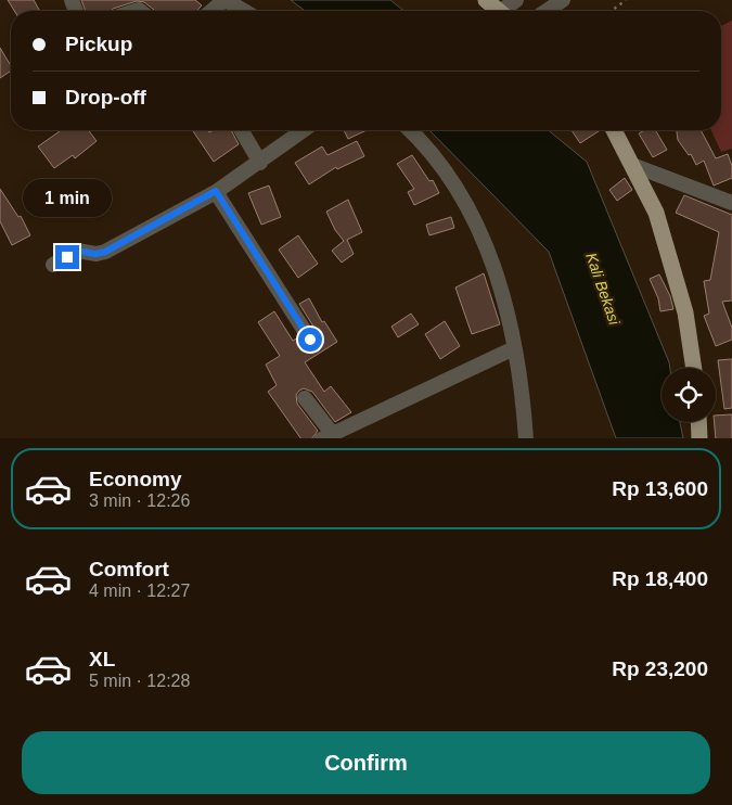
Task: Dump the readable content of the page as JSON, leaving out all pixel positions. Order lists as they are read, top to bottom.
{
  "water": ["Kali Bekasi"],
  "page": {
    "banner": ["Pickup", "Drop-off"],
    "bubble": "1 min",
    "list": [
      {
        "name": "Economy",
        "note": "3 min · 12:26",
        "value": "Rp 13,600"
      },
      {
        "name": "Comfort",
        "note": "4 min · 12:27",
        "value": "Rp 18,400"
      },
      {
        "name": "XL",
        "note": "5 min · 12:28",
        "value": "Rp 23,200"
      }
    ],
    "buttons": "Confirm"
  }
}
